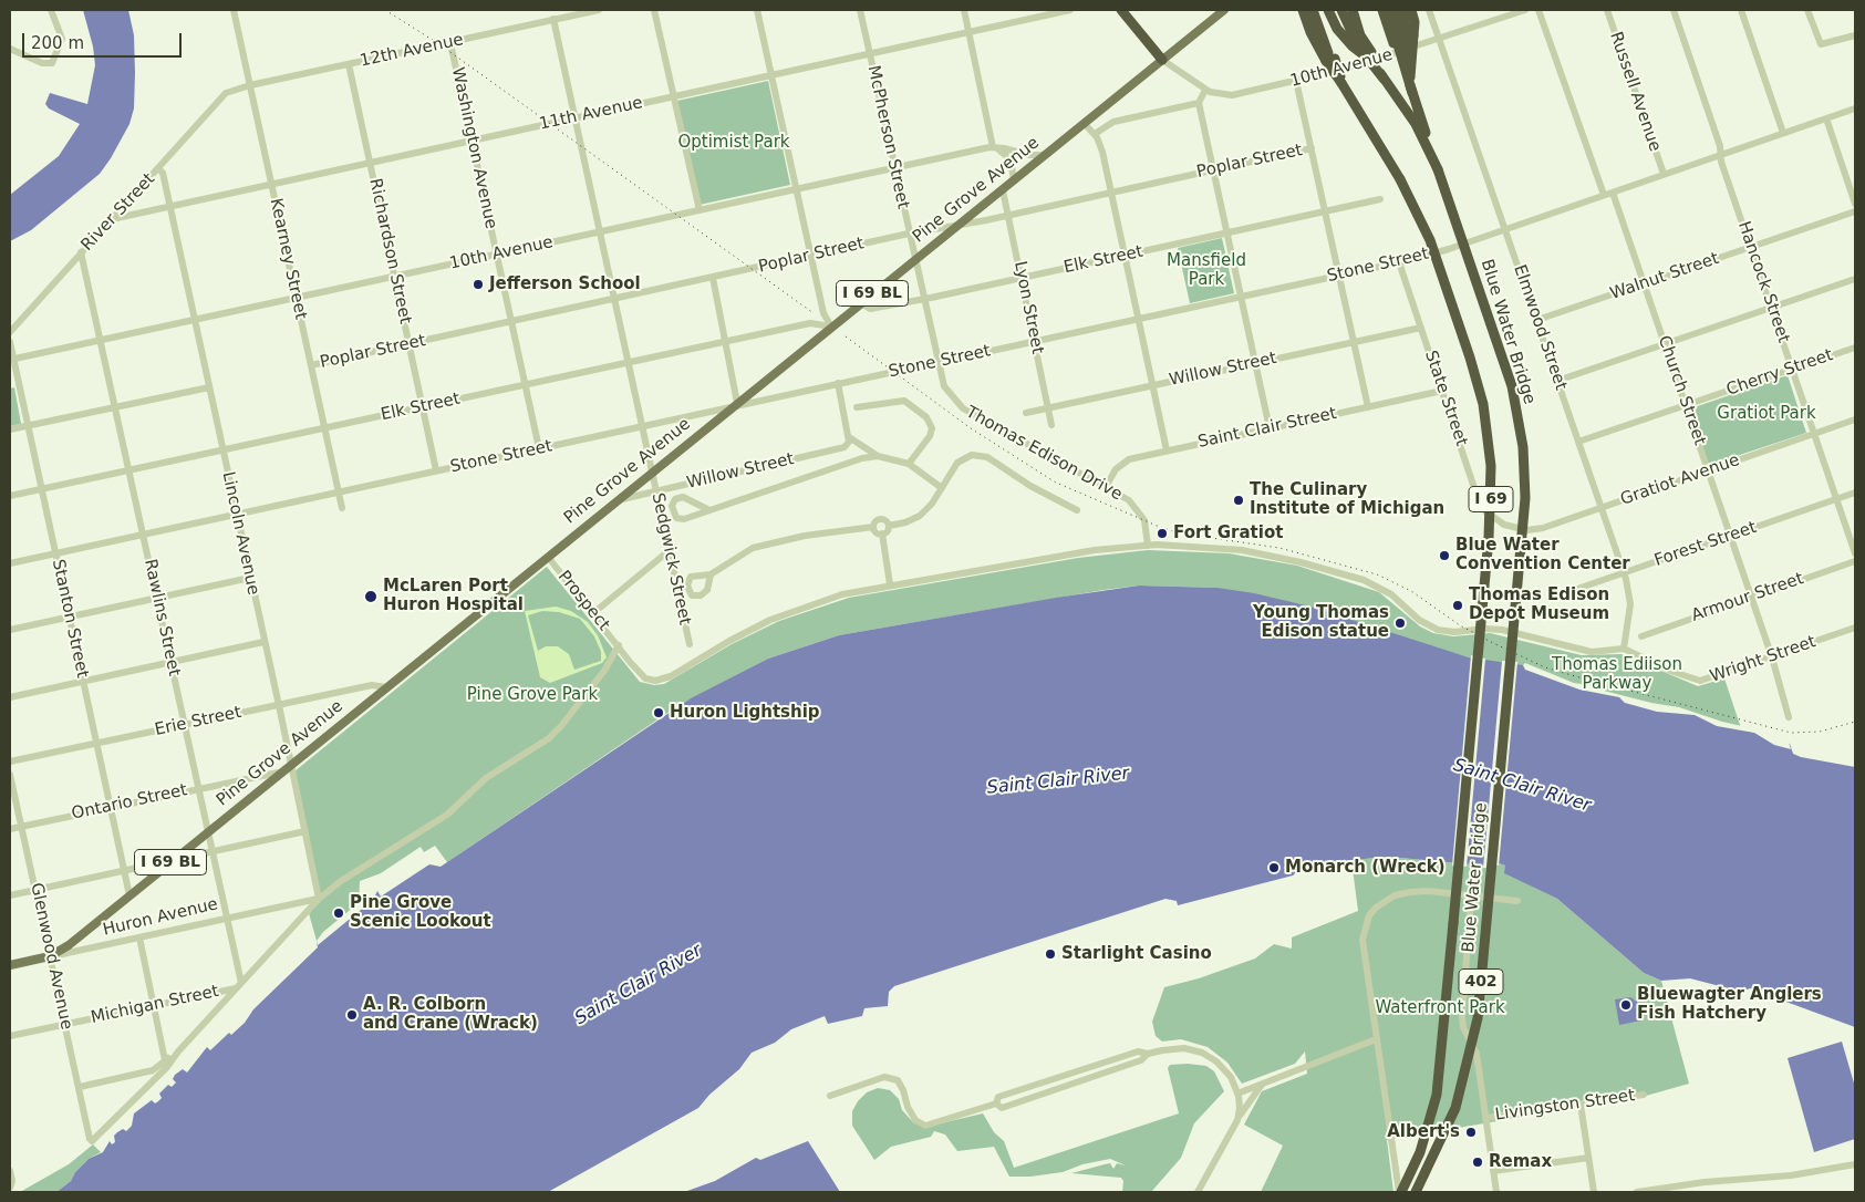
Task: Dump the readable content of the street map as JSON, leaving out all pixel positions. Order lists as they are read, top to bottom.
{
  "streets": {
    "highway": ["Blue Water Bridge", "I 69", "402"],
    "main road": ["Pine Grove Avenue", "I 69 BL", "Huron Avenue"],
    "street": [
      "12th Avenue",
      "10th Avenue",
      "Russell Avenue",
      "11th Avenue",
      "McPherson Street",
      "Washington Avenue",
      "Poplar Street",
      "River Street",
      "Richardson Street",
      "Kearney Street",
      "Elk Street",
      "Stone Street",
      "Walnut Street",
      "Hancock Street",
      "Lyon Street",
      "Elmwood Street",
      "Willow Street",
      "Cherry Street",
      "Church Street",
      "State Street",
      "Saint Clair Street",
      "Thomas Edison Drive",
      "Gratiot Avenue",
      "Lincoln Avenue",
      "Forest Street",
      "Sedgwick Street",
      "Armour Street",
      "Prospect",
      "Rawlins Street",
      "Stanton Street",
      "Wright Street",
      "Erie Street",
      "Ontario Street",
      "Glenwood Avenue",
      "Michigan Street",
      "Livingston Street"
    ]
  },
  "crossings": [
    ["12th Avenue", "Washington Avenue"],
    ["12th Avenue", "River Street"],
    ["12th Avenue", "Richardson Street"],
    ["12th Avenue", "Kearney Street"],
    ["12th Avenue", "Sedgwick Street"],
    ["10th Avenue", "McPherson Street"],
    ["10th Avenue", "Washington Avenue"],
    ["10th Avenue", "Pine Grove Avenue"],
    ["10th Avenue", "Richardson Street"],
    ["10th Avenue", "Kearney Street"],
    ["10th Avenue", "Elmwood Street"],
    ["10th Avenue", "Lincoln Avenue"],
    ["10th Avenue", "Sedgwick Street"],
    ["10th Avenue", "Rawlins Street"],
    ["10th Avenue", "Stanton Street"],
    ["Russell Avenue", "Stone Street"],
    ["11th Avenue", "McPherson Street"],
    ["11th Avenue", "Washington Avenue"],
    ["11th Avenue", "River Street"],
    ["11th Avenue", "Richardson Street"],
    ["11th Avenue", "Kearney Street"],
    ["11th Avenue", "Lincoln Avenue"],
    ["11th Avenue", "Sedgwick Street"],
    ["McPherson Street", "Poplar Street"],
    ["McPherson Street", "Pine Grove Avenue"],
    ["McPherson Street", "Elk Street"],
    ["McPherson Street", "Stone Street"],
    ["McPherson Street", "Thomas Edison Drive"],
    ["Washington Avenue", "Poplar Street"],
    ["Washington Avenue", "Elk Street"],
    ["Washington Avenue", "Stone Street"],
    ["Poplar Street", "Pine Grove Avenue"],
    ["Poplar Street", "Richardson Street"],
    ["Poplar Street", "Kearney Street"],
    ["Poplar Street", "Lyon Street"],
    ["Poplar Street", "Sedgwick Street"],
    ["Pine Grove Avenue", "Elk Street"],
    ["Pine Grove Avenue", "Stone Street"],
    ["Pine Grove Avenue", "Lyon Street"],
    ["Pine Grove Avenue", "Willow Street"],
    ["Pine Grove Avenue", "Lincoln Avenue"],
    ["Pine Grove Avenue", "Sedgwick Street"],
    ["Pine Grove Avenue", "Prospect"],
    ["Pine Grove Avenue", "Rawlins Street"],
    ["Pine Grove Avenue", "Stanton Street"],
    ["Pine Grove Avenue", "Erie Street"],
    ["Pine Grove Avenue", "Ontario Street"],
    ["Pine Grove Avenue", "Huron Avenue"],
    ["Pine Grove Avenue", "Glenwood Avenue"],
    ["River Street", "Lincoln Avenue"],
    ["River Street", "Rawlins Street"],
    ["Richardson Street", "Elk Street"],
    ["Richardson Street", "Stone Street"],
    ["Kearney Street", "Elk Street"],
    ["Kearney Street", "Stone Street"],
    ["Elk Street", "Lyon Street"],
    ["Elk Street", "Lincoln Avenue"],
    ["Elk Street", "Sedgwick Street"],
    ["Elk Street", "Rawlins Street"],
    ["Elk Street", "Stanton Street"],
    ["Stone Street", "Hancock Street"],
    ["Stone Street", "Lyon Street"],
    ["Stone Street", "Elmwood Street"],
    ["Stone Street", "Church Street"],
    ["Stone Street", "State Street"],
    ["Stone Street", "Thomas Edison Drive"],
    ["Stone Street", "Lincoln Avenue"],
    ["Stone Street", "Sedgwick Street"],
    ["Stone Street", "Rawlins Street"],
    ["Stone Street", "Stanton Street"],
    ["Walnut Street", "Hancock Street"],
    ["Walnut Street", "Elmwood Street"],
    ["Walnut Street", "Church Street"],
    ["Hancock Street", "Cherry Street"],
    ["Hancock Street", "Gratiot Avenue"],
    ["Hancock Street", "Forest Street"],
    ["Lyon Street", "Willow Street"],
    ["Elmwood Street", "Cherry Street"],
    ["Elmwood Street", "Gratiot Avenue"],
    ["Elmwood Street", "Forest Street"],
    ["Elmwood Street", "Wright Street"],
    ["Blue Water Bridge", "I 69"],
    ["Willow Street", "State Street"],
    ["Willow Street", "Sedgwick Street"],
    ["Cherry Street", "Church Street"],
    ["Church Street", "Gratiot Avenue"],
    ["Church Street", "Forest Street"],
    ["Church Street", "Armour Street"],
    ["Church Street", "Wright Street"],
    ["State Street", "Saint Clair Street"],
    ["State Street", "Gratiot Avenue"],
    ["Saint Clair Street", "Thomas Edison Drive"],
    ["Lincoln Avenue", "Erie Street"],
    ["Lincoln Avenue", "Ontario Street"],
    ["Lincoln Avenue", "Huron Avenue"],
    ["Rawlins Street", "Erie Street"],
    ["Rawlins Street", "Ontario Street"],
    ["Rawlins Street", "Huron Avenue"],
    ["Rawlins Street", "Michigan Street"],
    ["Stanton Street", "Erie Street"],
    ["Stanton Street", "Ontario Street"],
    ["Ontario Street", "Glenwood Avenue"],
    ["Huron Avenue", "Glenwood Avenue"],
    ["Glenwood Avenue", "Michigan Street"]
  ],
  "water": ["Saint Clair River"],
  "parks": [
    "Optimist Park",
    "Mansfield Park",
    "Gratiot Park",
    "Thomas Ediison Parkway",
    "Pine Grove Park",
    "Waterfront Park"
  ],
  "places": [
    "Jefferson School",
    "The Culinary Institute of Michigan",
    "Fort Gratiot",
    "Blue Water Convention Center",
    "McLaren Port Huron Hospital",
    "Thomas Edison Depot Museum",
    "Young Thomas Edison statue",
    "Huron Lightship",
    "Monarch (Wreck)",
    "Pine Grove Scenic Lookout",
    "Starlight Casino",
    "Bluewagter Anglers Fish Hatchery",
    "A. R. Colborn and Crane (Wrack)",
    "Albert's",
    "Remax"
  ],
  "scale_bar": "200 m"
}
